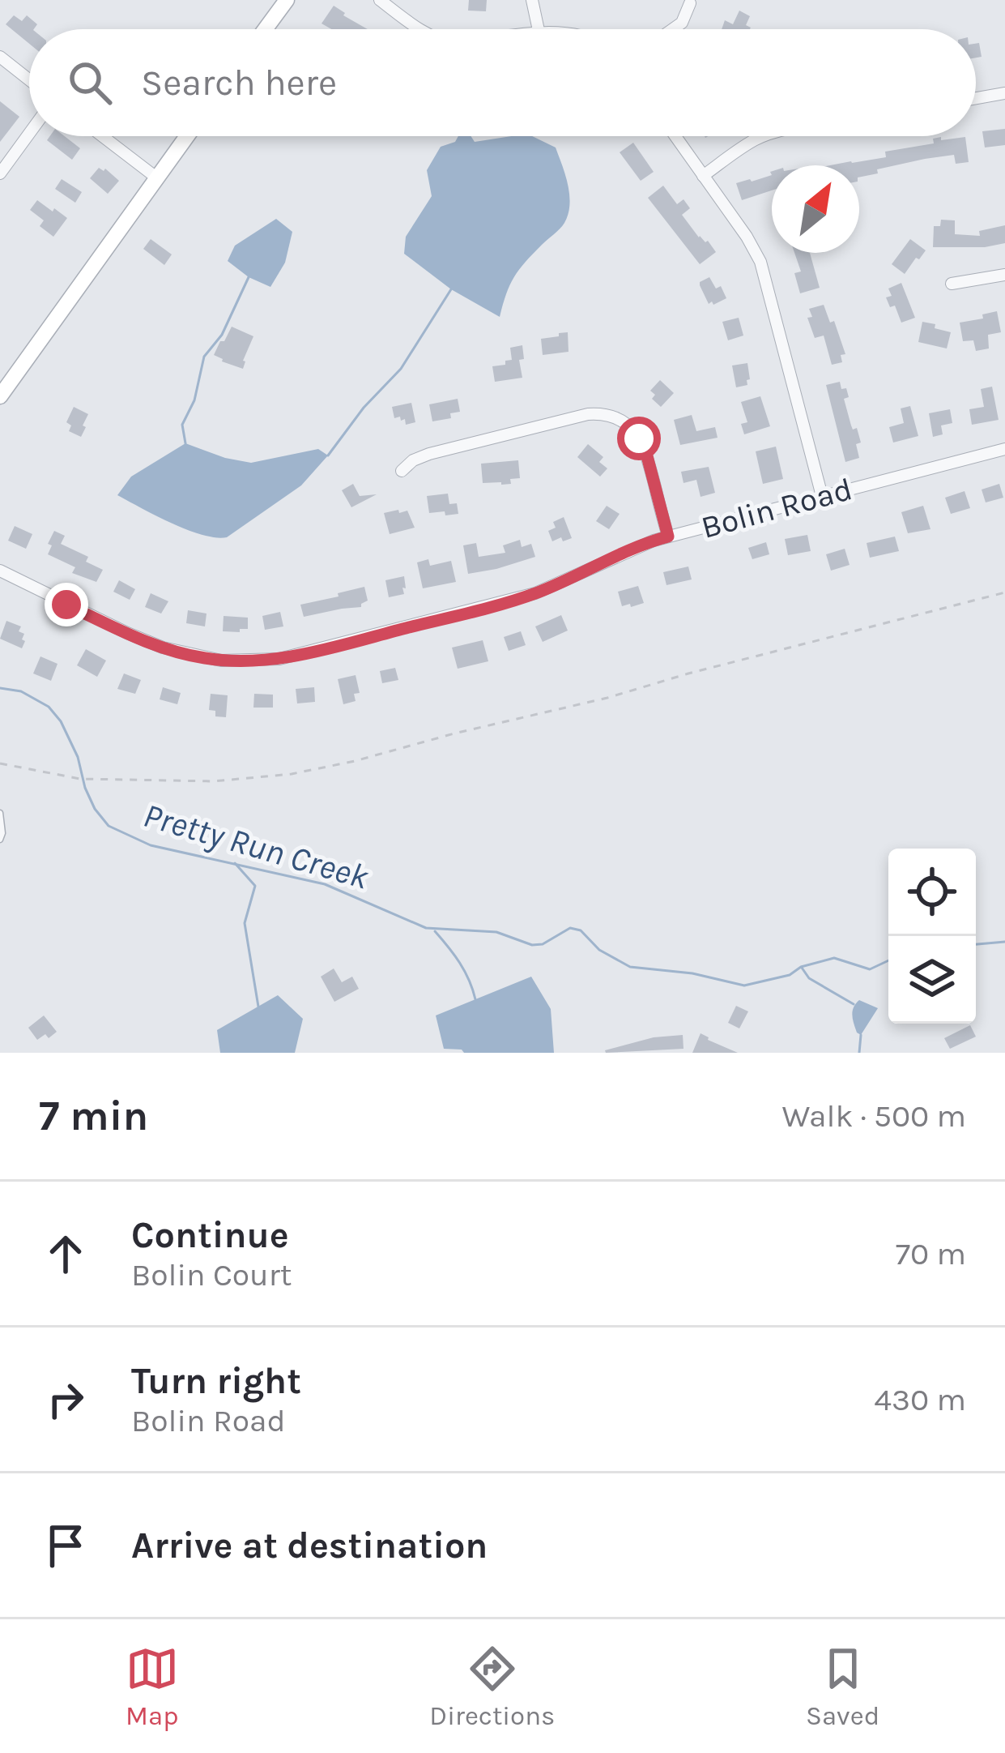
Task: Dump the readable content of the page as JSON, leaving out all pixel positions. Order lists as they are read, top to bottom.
{
  "streets": {
    "street": ["Bolin Road"]
  },
  "water": ["Pretty Run Creek"],
  "north": "top right",
  "page": {
    "search": "Search here",
    "heading": ["7 min", "Walk · 500 m"],
    "list": [
      ["Continue", "Bolin Court", "70 m"],
      ["Turn right", "Bolin Road", "430 m"],
      "Arrive at destination"
    ],
    "nav": ["Map", "Directions", "Saved"]
  }
}
